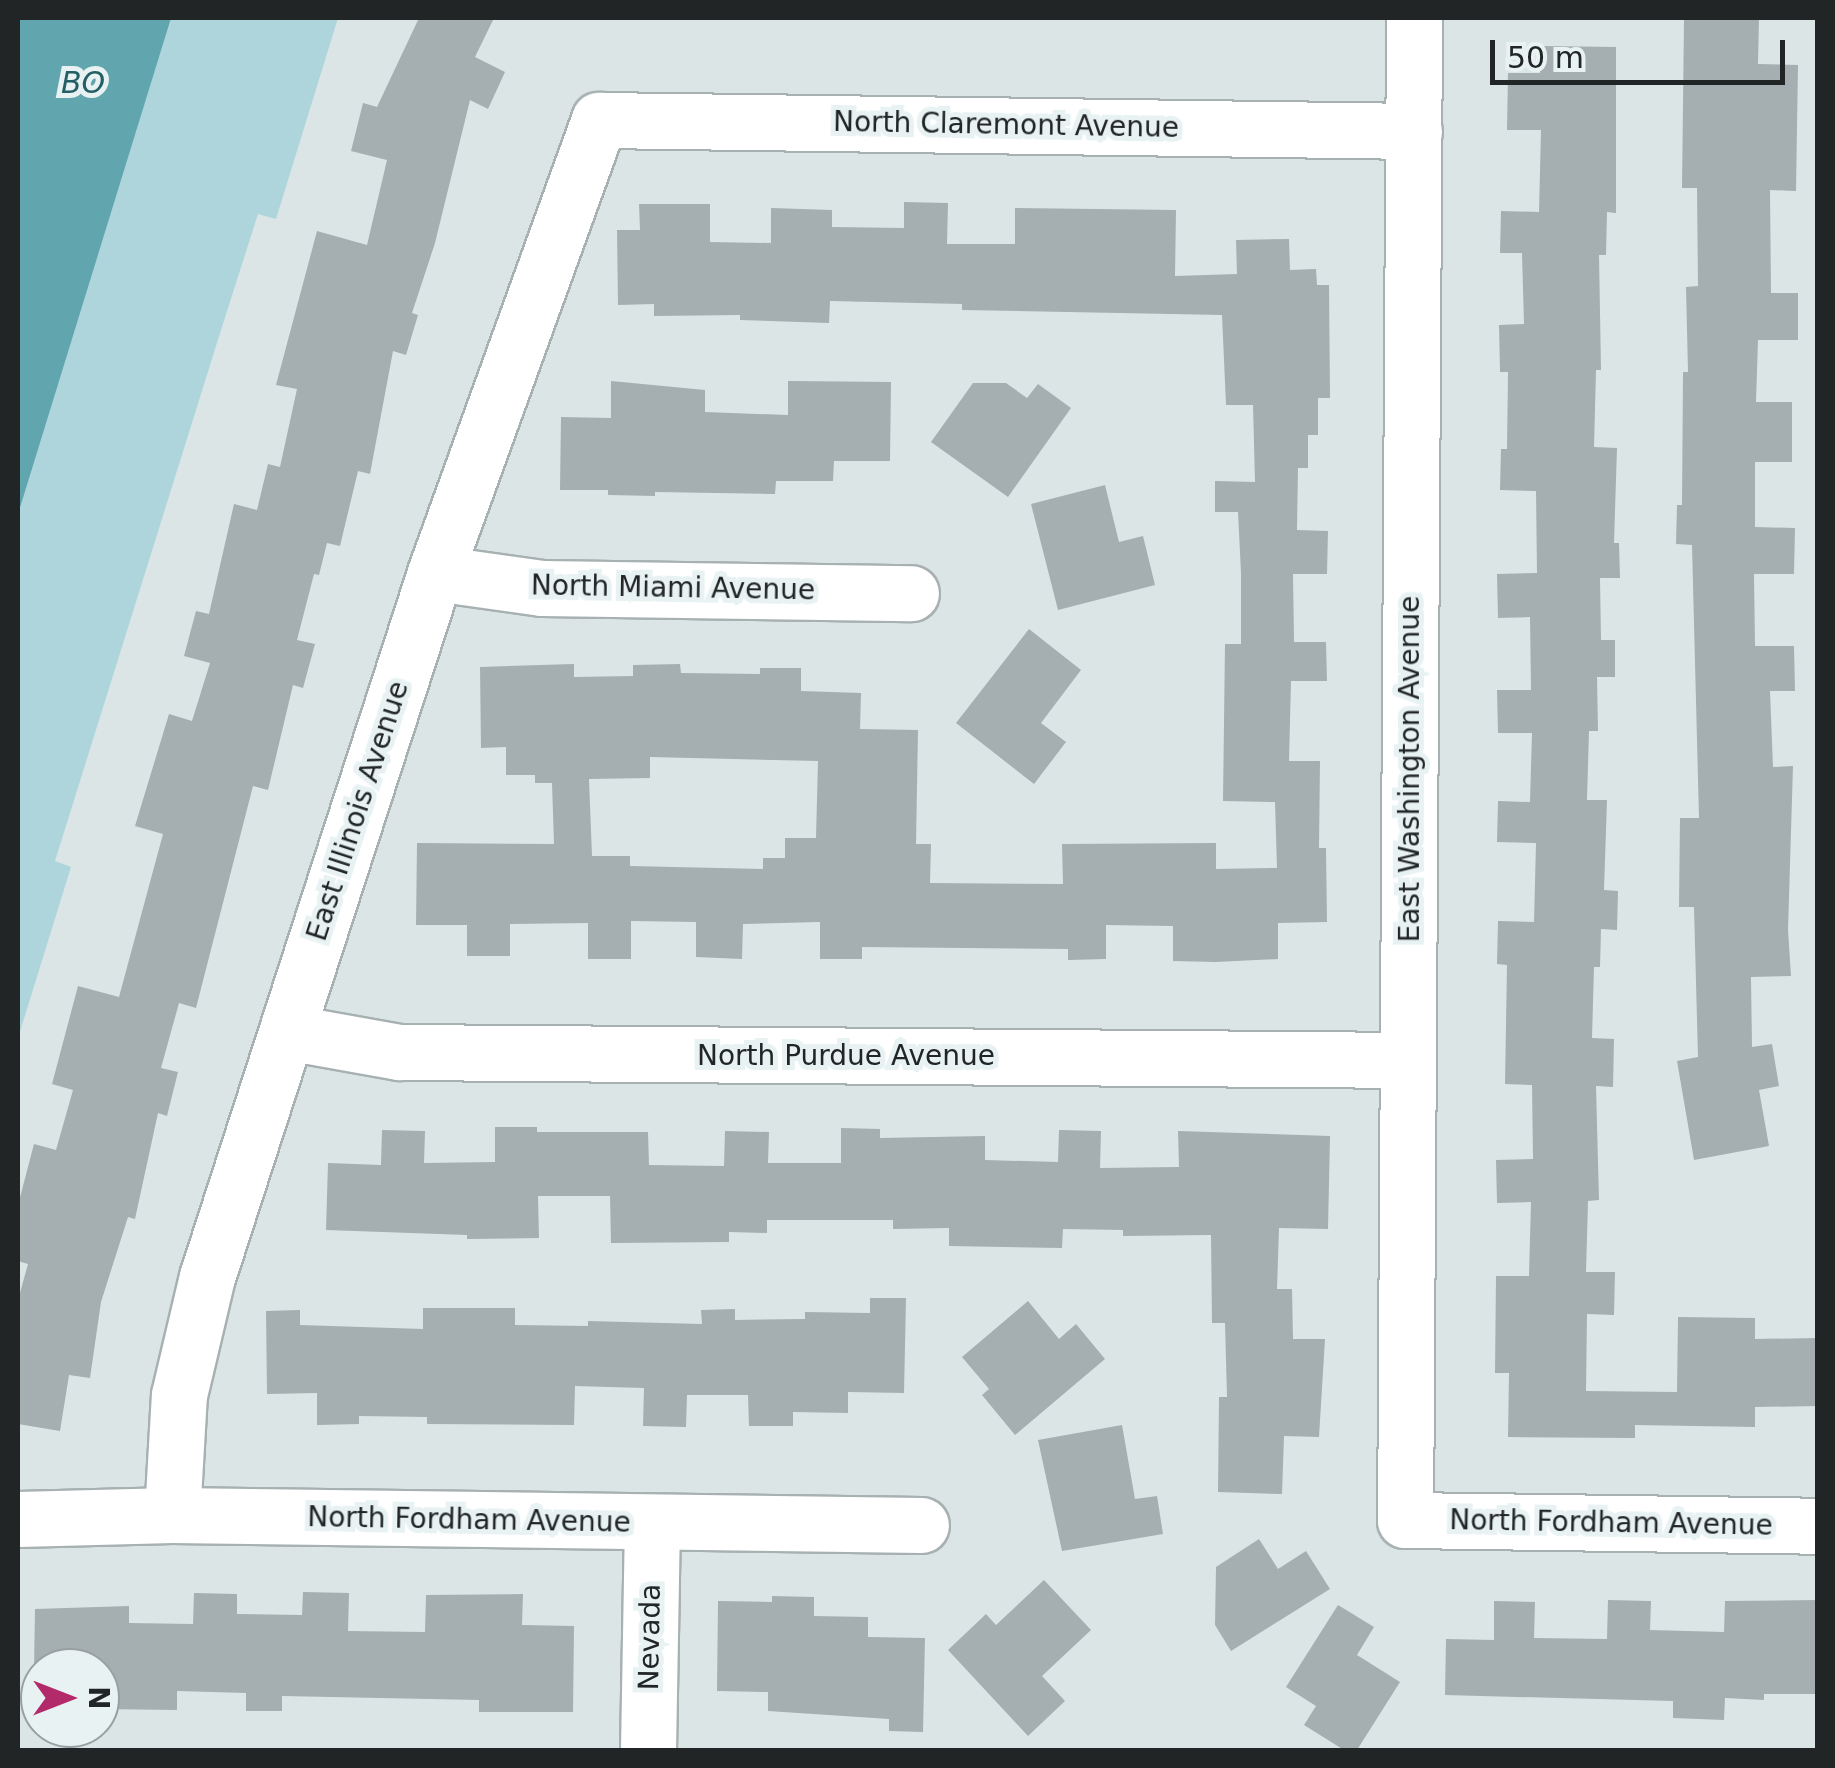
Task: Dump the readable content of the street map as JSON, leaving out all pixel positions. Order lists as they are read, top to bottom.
{
  "streets": {
    "street": [
      "North Claremont Avenue",
      "North Miami Avenue",
      "East Washington Avenue",
      "East Illinois Avenue",
      "North Purdue Avenue",
      "North Fordham Avenue",
      "Nevada"
    ]
  },
  "crossings": [
    ["North Claremont Avenue", "East Washington Avenue"],
    ["North Claremont Avenue", "East Illinois Avenue"],
    ["North Miami Avenue", "East Illinois Avenue"],
    ["East Washington Avenue", "North Purdue Avenue"],
    ["East Washington Avenue", "North Fordham Avenue"],
    ["East Illinois Avenue", "North Purdue Avenue"],
    ["East Illinois Avenue", "North Fordham Avenue"],
    ["North Fordham Avenue", "Nevada"]
  ],
  "water": ["BO"],
  "scale_bar": "50 m",
  "north": "right"
}
